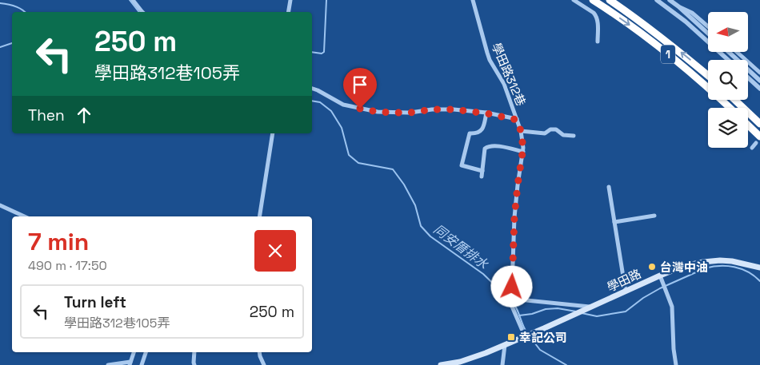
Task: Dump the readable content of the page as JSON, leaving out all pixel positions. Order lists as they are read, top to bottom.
{
  "streets": {
    "highway": ["1"],
    "main road": ["學田路"],
    "street": ["學田路312巷"]
  },
  "crossings": [
    ["學田路312巷", "學田路"]
  ],
  "water": ["同安厝排水"],
  "places": {
    "other": ["台灣中油"],
    "transit": ["幸記公司"]
  },
  "north": "left",
  "page": {
    "turn": ["250 m", "學田路312巷105弄"],
    "then": "Then",
    "heading": ["7 min", "490 m · 17:50"],
    "list": [
      {
        "name": "Turn left",
        "note": "學田路312巷105弄",
        "value": "250 m"
      }
    ]
  }
}
